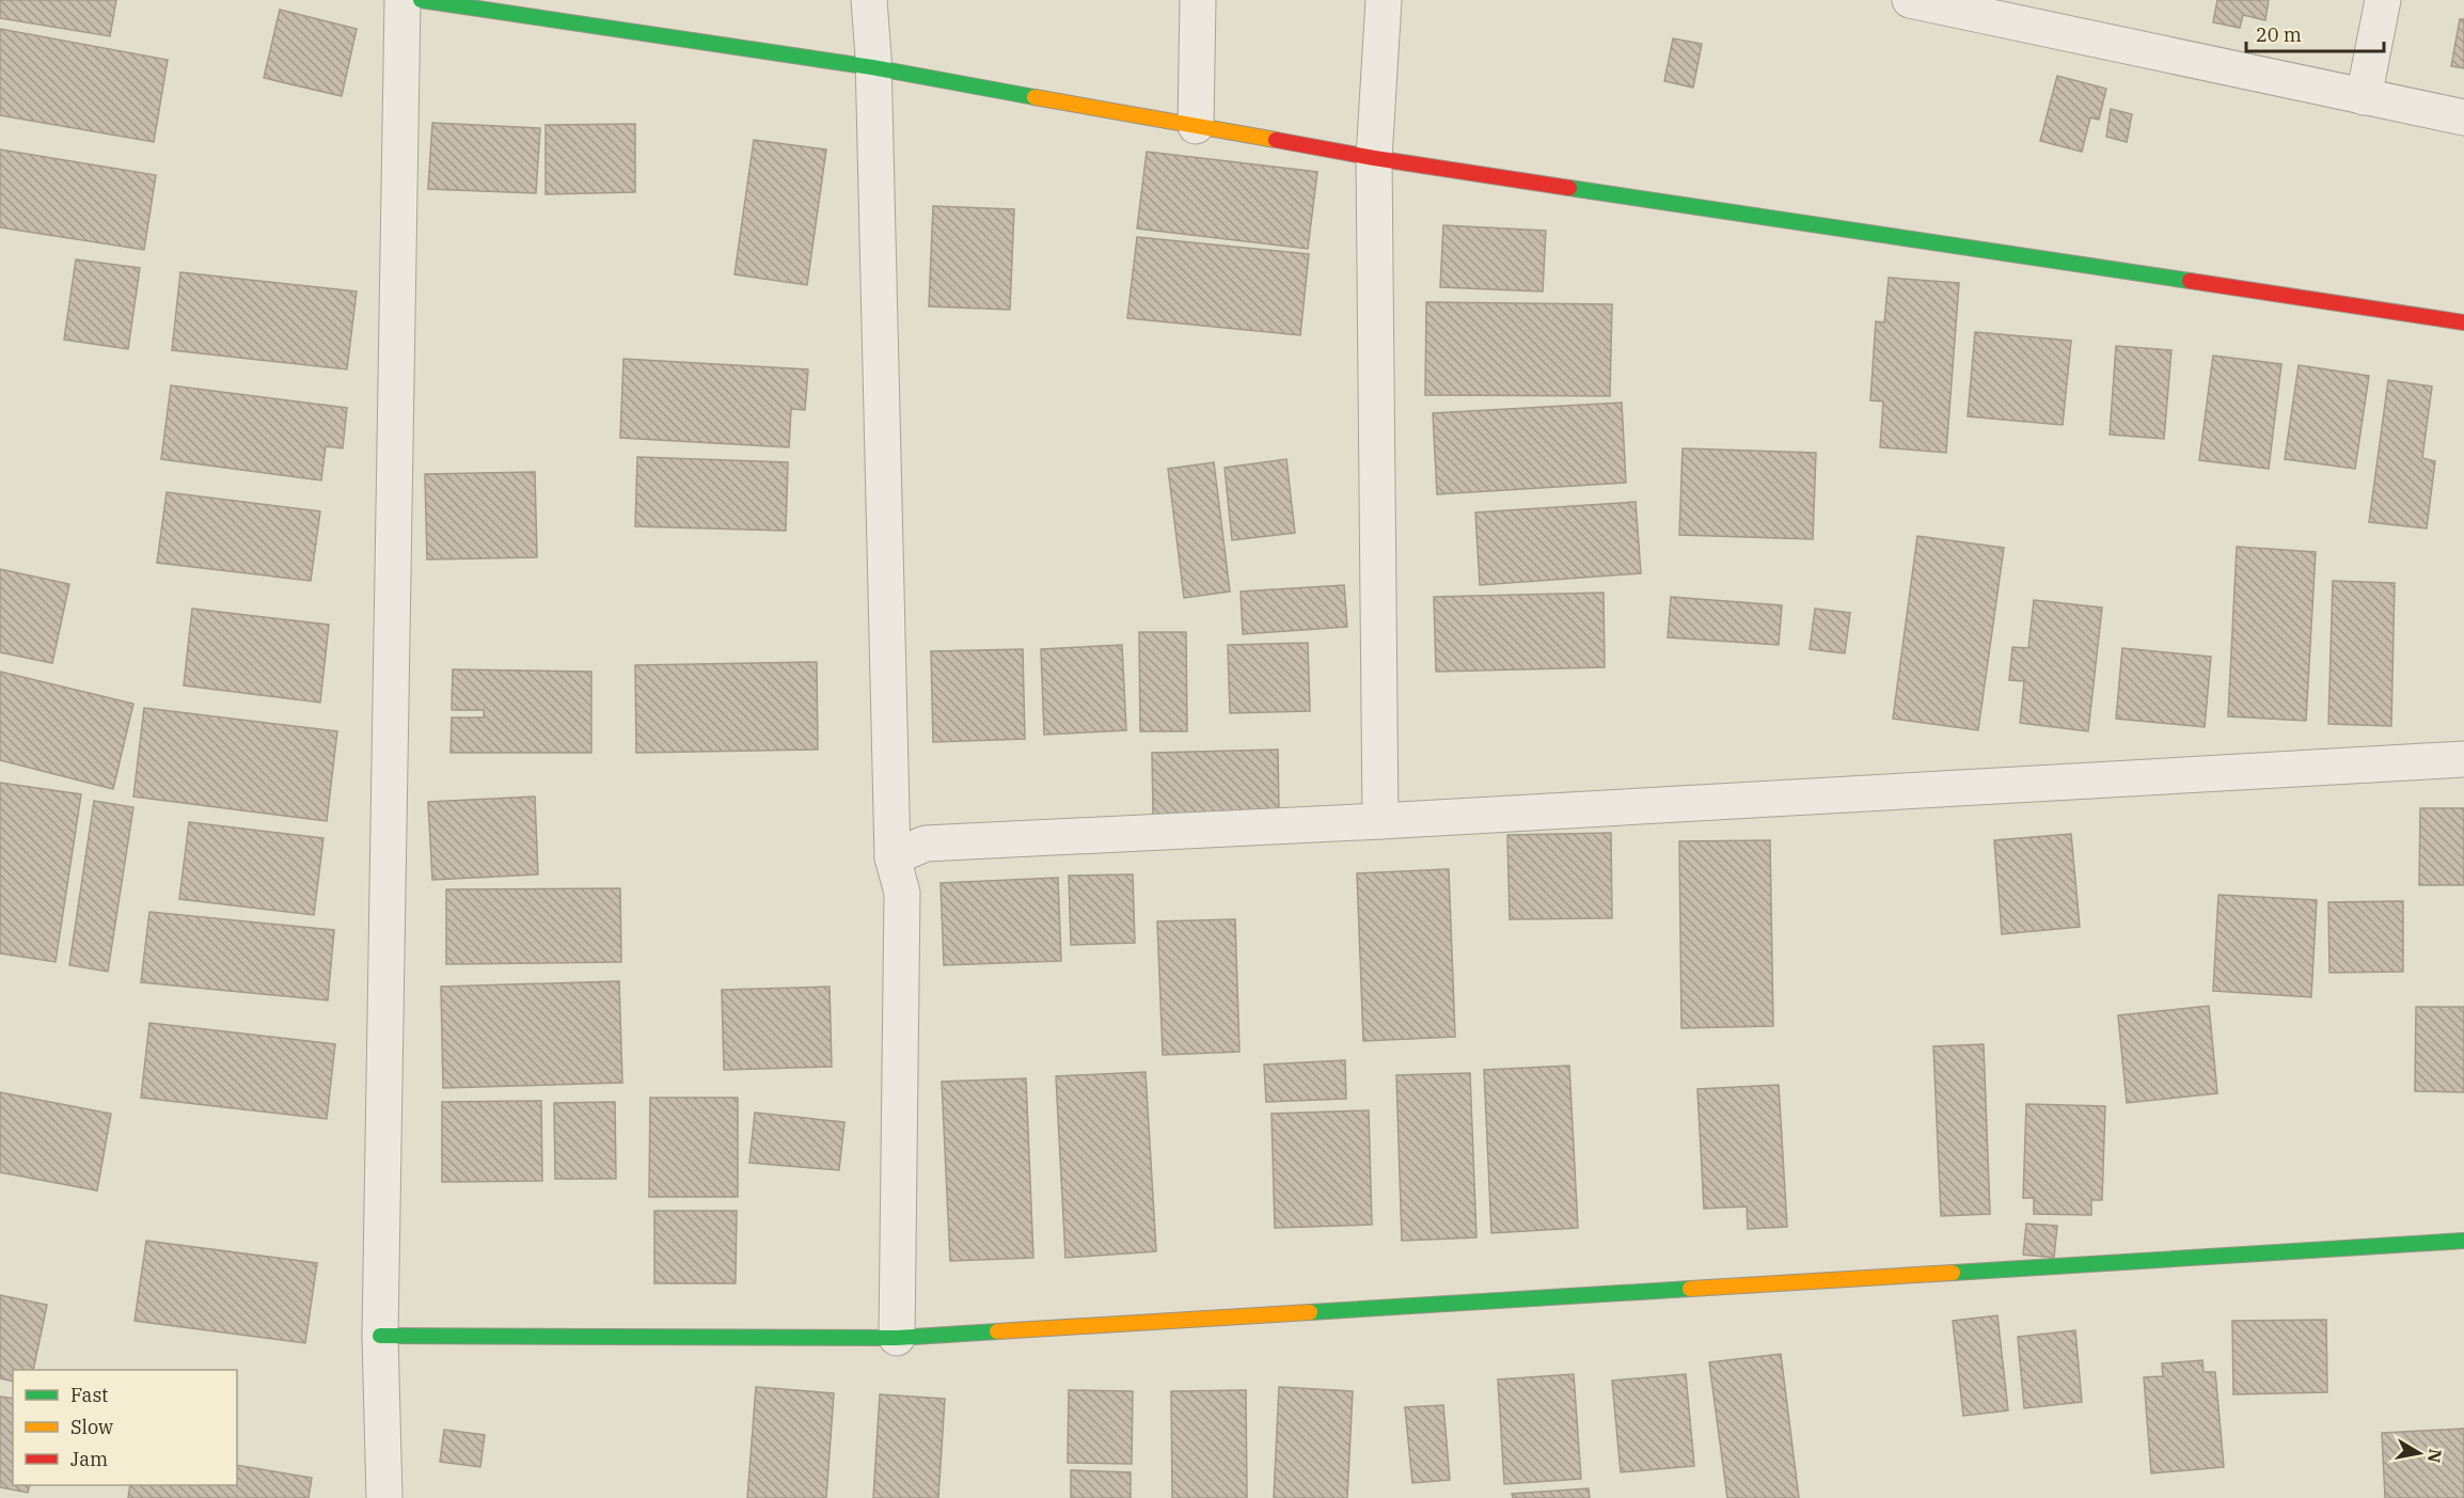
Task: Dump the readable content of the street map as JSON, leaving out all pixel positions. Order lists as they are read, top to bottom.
{
  "legend": ["Fast", "Slow", "Jam"],
  "scale_bar": "20 m",
  "north": "right"
}
